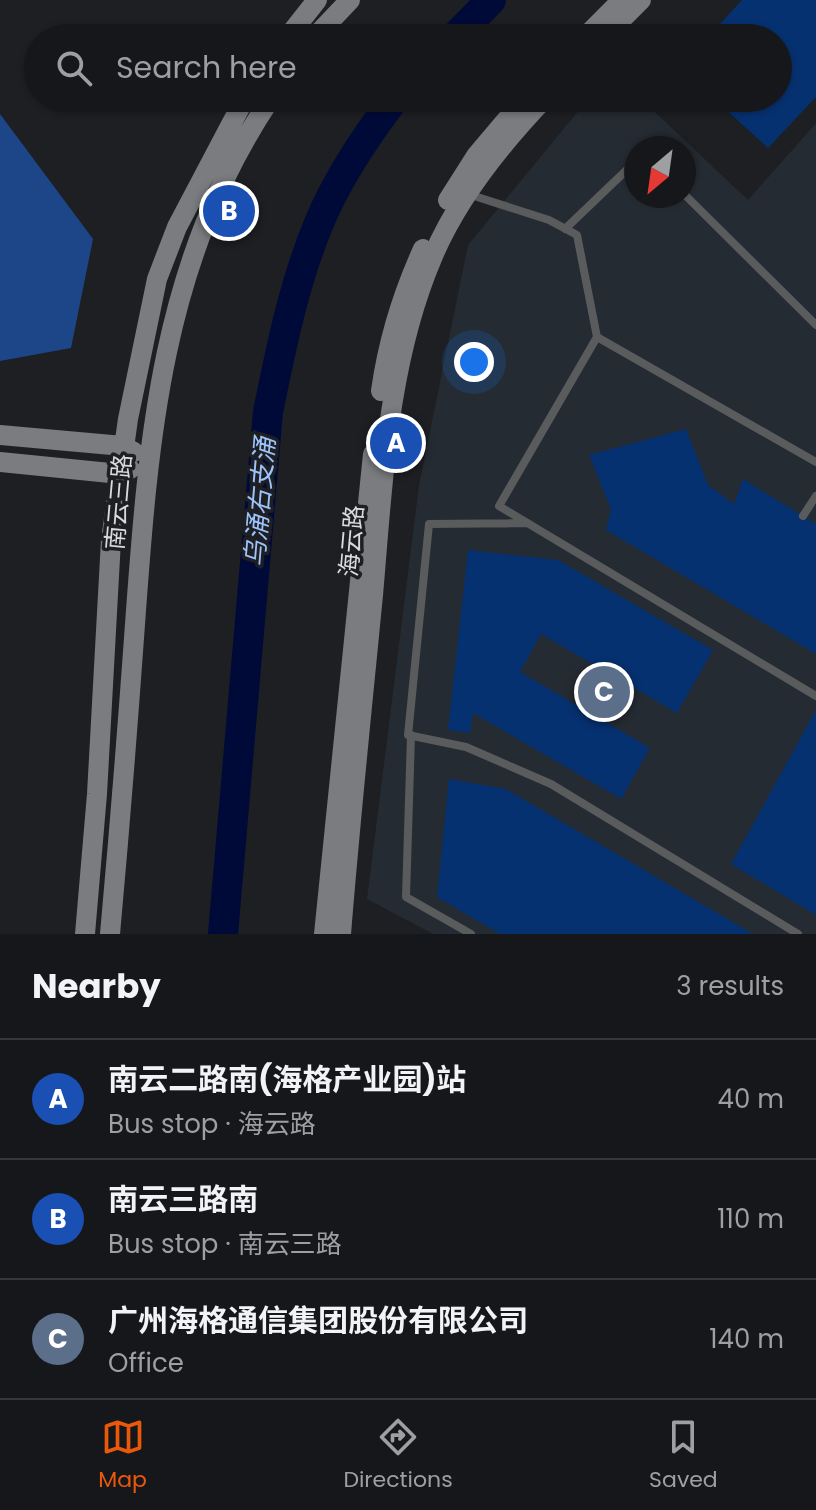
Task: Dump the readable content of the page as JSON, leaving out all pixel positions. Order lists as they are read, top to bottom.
{
  "streets": {
    "street": ["南云三路", "海云路"]
  },
  "water": ["乌涌右支涌"],
  "north": "bottom left",
  "page": {
    "search": "Search here",
    "pins": ["B", "A", "C"],
    "heading": ["Nearby", "3 results"],
    "list": [
      {
        "mark": "A",
        "name": "南云二路南(海格产业园)站",
        "note": "Bus stop · 海云路",
        "value": "40 m"
      },
      {
        "mark": "B",
        "name": "南云三路南",
        "note": "Bus stop · 南云三路",
        "value": "110 m"
      },
      {
        "mark": "C",
        "name": "广州海格通信集团股份有限公司",
        "note": "Office",
        "value": "140 m"
      }
    ],
    "nav": ["Map", "Directions", "Saved"]
  }
}
